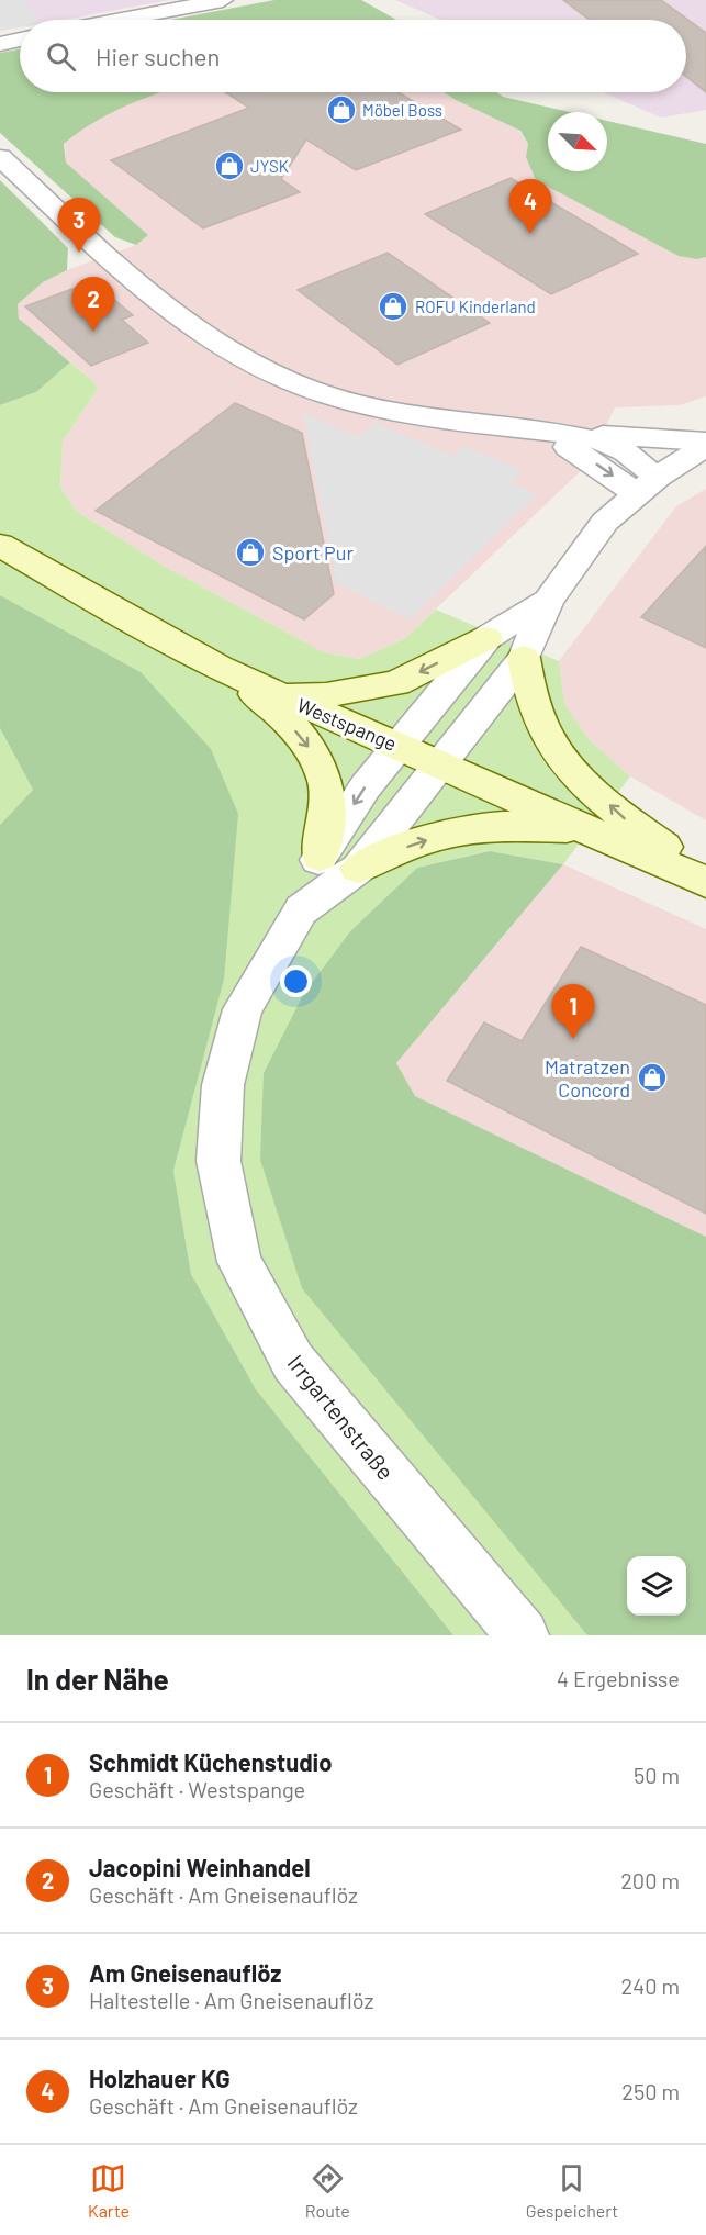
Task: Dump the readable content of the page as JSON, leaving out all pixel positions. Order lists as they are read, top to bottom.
{
  "streets": {
    "main road": ["Westspange"],
    "street": ["Irrgartenstraße"]
  },
  "crossings": [
    ["Westspange", "Irrgartenstraße"]
  ],
  "places": {
    "shop": [
      "Möbel Boss",
      "JYSK",
      "ROFU Kinderland",
      "Sport Pur",
      "Matratzen Concord"
    ]
  },
  "north": "bottom right",
  "page": {
    "search": "Hier suchen",
    "pins": [
      "4",
      "3",
      "2",
      "1"
    ],
    "heading": ["In der Nähe", "4 Ergebnisse"],
    "list": [
      {
        "mark": "1",
        "name": "Schmidt Küchenstudio",
        "note": "Geschäft · Westspange",
        "value": "50 m"
      },
      {
        "mark": "2",
        "name": "Jacopini Weinhandel",
        "note": "Geschäft · Am Gneisenauflöz",
        "value": "200 m"
      },
      {
        "mark": "3",
        "name": "Am Gneisenauflöz",
        "note": "Haltestelle · Am Gneisenauflöz",
        "value": "240 m"
      },
      {
        "mark": "4",
        "name": "Holzhauer KG",
        "note": "Geschäft · Am Gneisenauflöz",
        "value": "250 m"
      }
    ],
    "nav": ["Karte", "Route", "Gespeichert"]
  }
}
